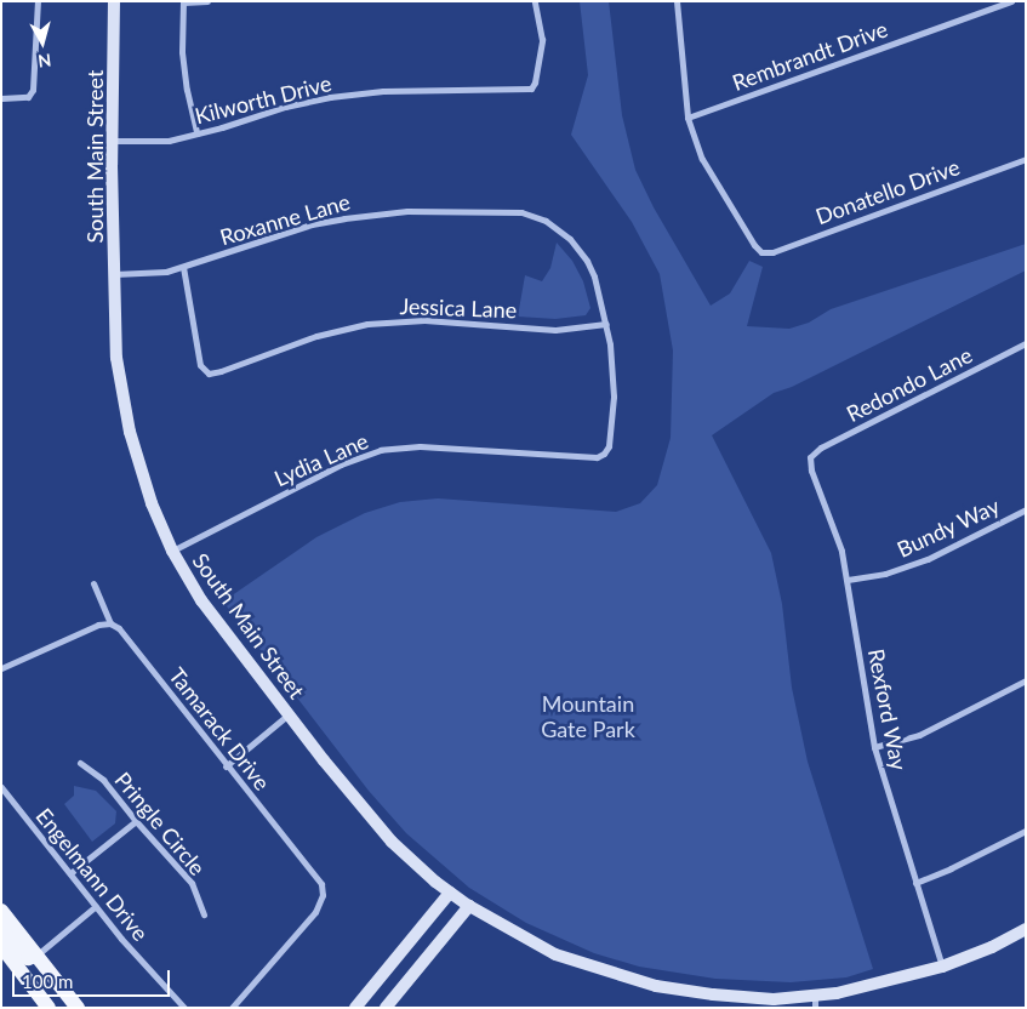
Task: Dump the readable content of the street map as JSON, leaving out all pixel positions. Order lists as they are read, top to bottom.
{
  "streets": {
    "main road": ["South Main Street"],
    "street": [
      "Rembrandt Drive",
      "Kilworth Drive",
      "Donatello Drive",
      "Roxanne Lane",
      "Jessica Lane",
      "Redondo Lane",
      "Lydia Lane",
      "Bundy Way",
      "Rexford Way",
      "Tamarack Drive",
      "Pringle Circle",
      "Engelmann Drive"
    ]
  },
  "crossings": [
    ["Rembrandt Drive", "Donatello Drive"],
    ["Kilworth Drive", "South Main Street"],
    ["South Main Street", "Roxanne Lane"],
    ["South Main Street", "Lydia Lane"],
    ["South Main Street", "Rexford Way"],
    ["Roxanne Lane", "Jessica Lane"],
    ["Roxanne Lane", "Lydia Lane"],
    ["Redondo Lane", "Rexford Way"],
    ["Bundy Way", "Rexford Way"]
  ],
  "parks": ["Mountain Gate Park"],
  "scale_bar": "100 m",
  "north": "bottom"
}
